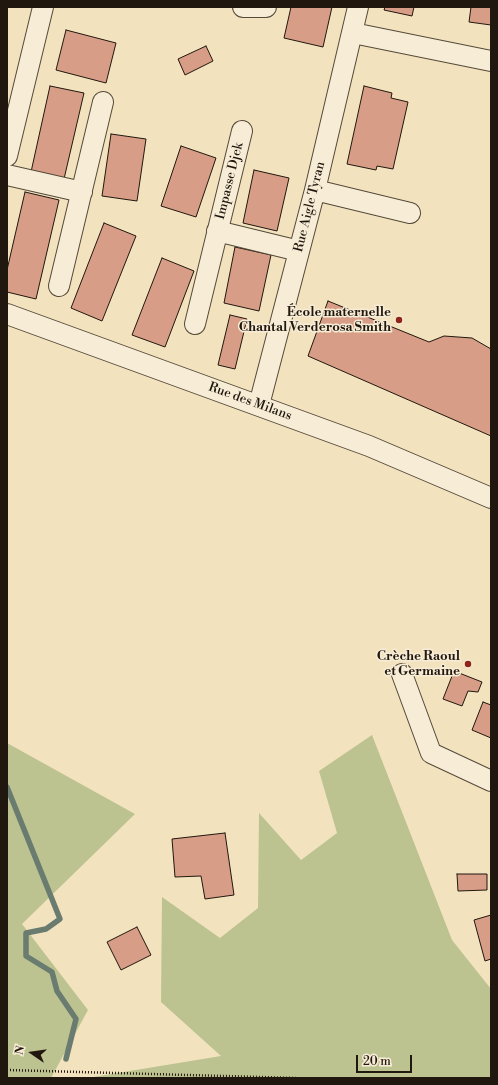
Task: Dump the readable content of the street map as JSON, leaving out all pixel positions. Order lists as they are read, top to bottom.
{
  "streets": {
    "street": ["Impasse Djek", "Rue Aigle Tyran", "Rue des Milans"]
  },
  "crossings": [
    ["Impasse Djek", "Rue Aigle Tyran"],
    ["Rue Aigle Tyran", "Rue des Milans"]
  ],
  "places": ["École maternelle Chantal Verderosa Smith", "Crèche Raoul et Germaine"],
  "scale_bar": "20 m",
  "north": "left"
}
